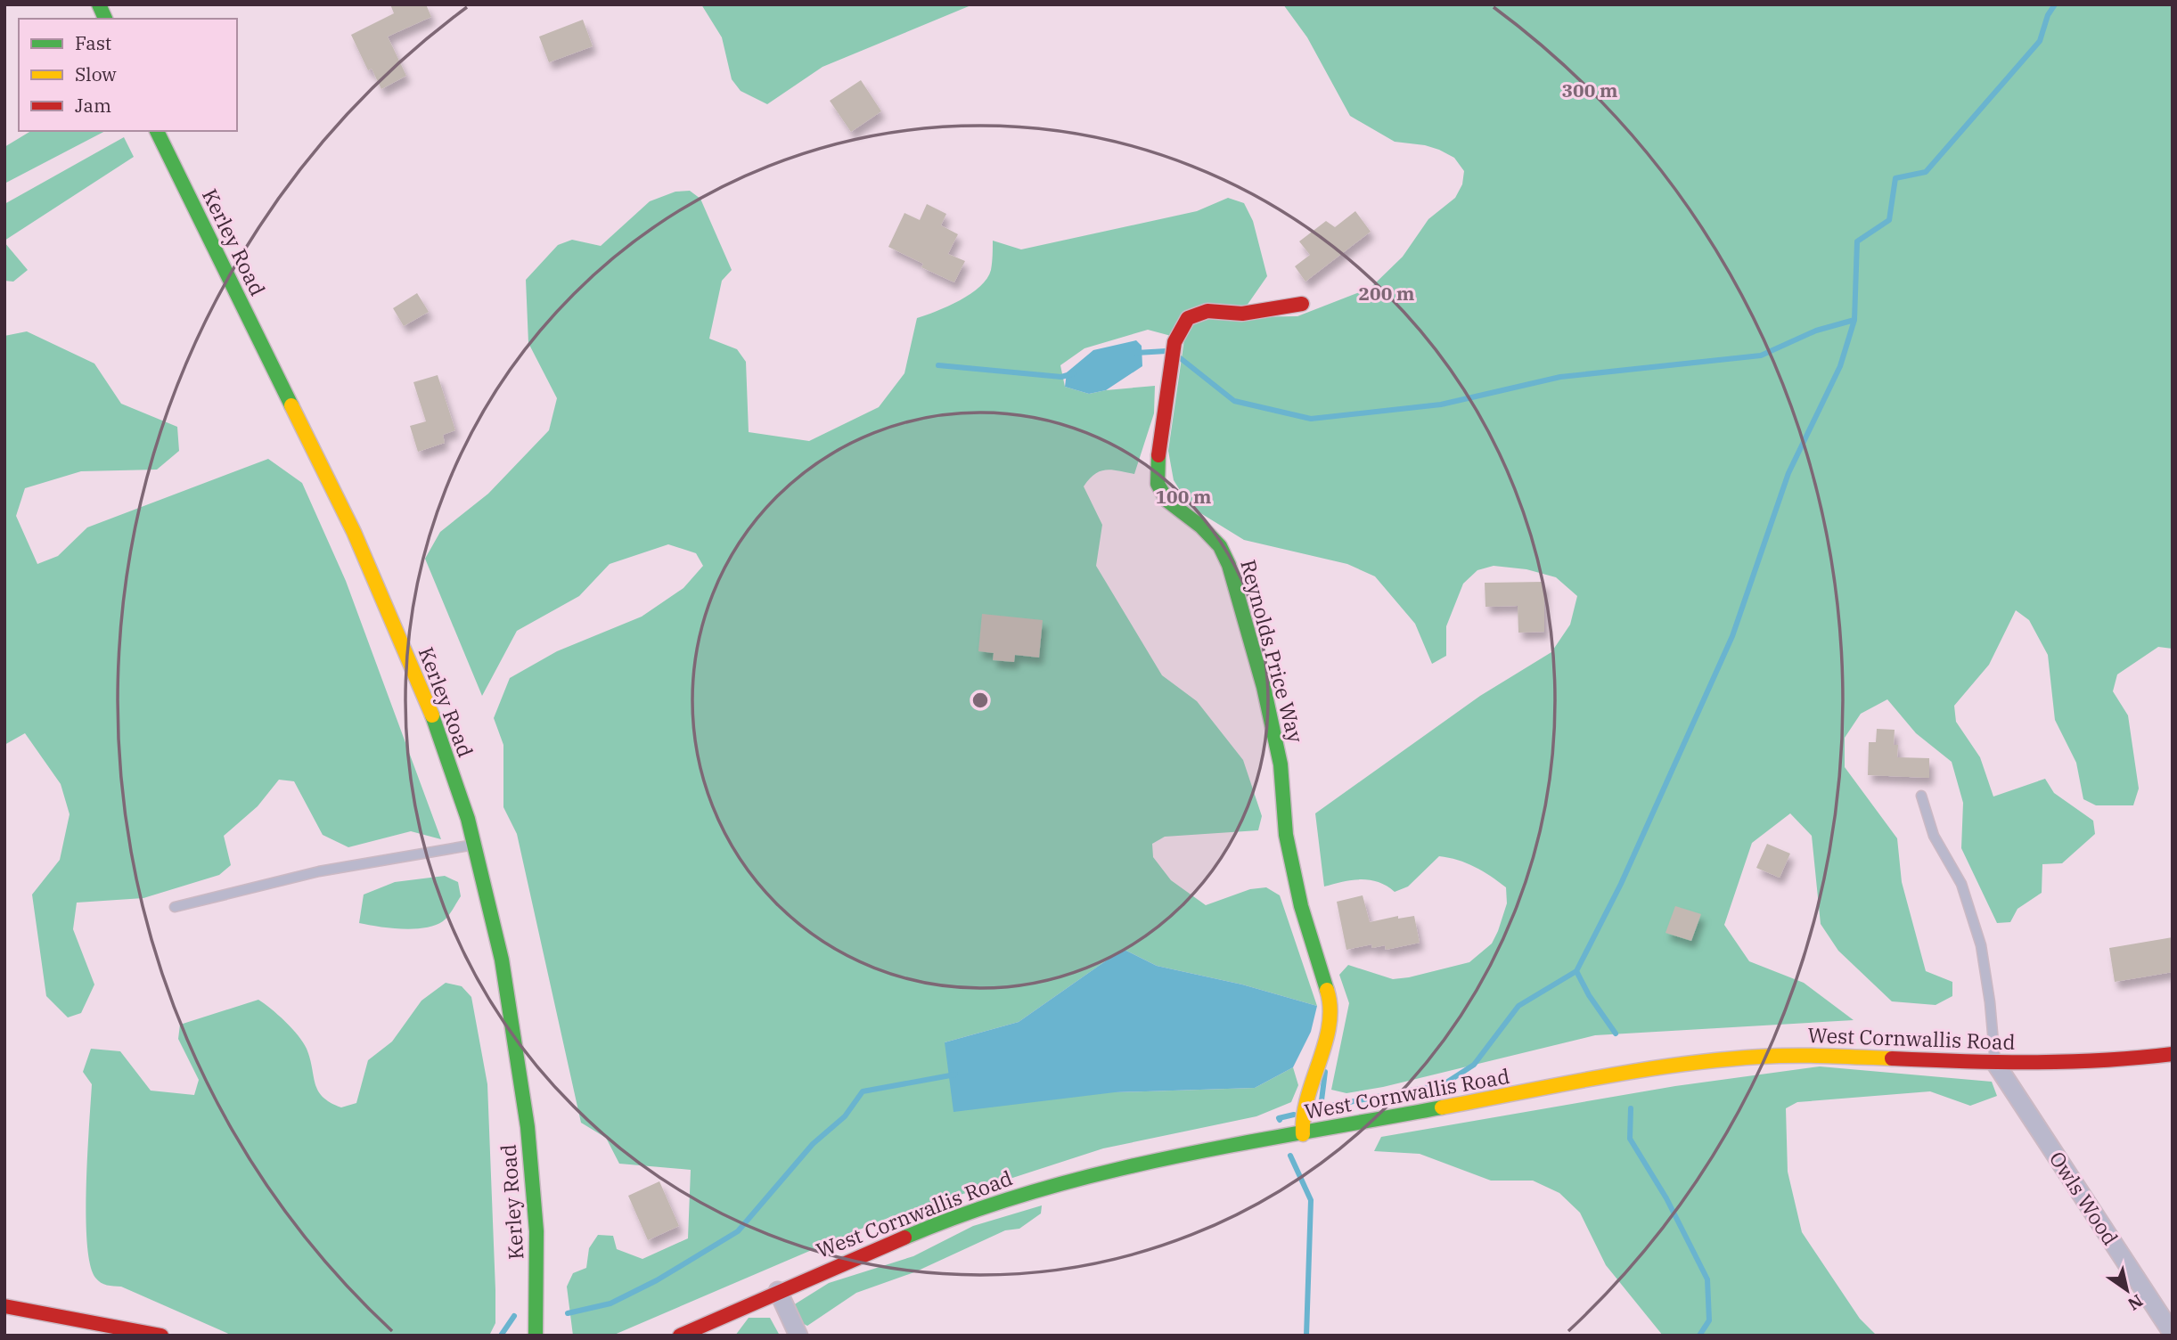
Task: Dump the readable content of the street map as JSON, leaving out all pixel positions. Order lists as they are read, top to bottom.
{
  "streets": {
    "street": [
      "Kerley Road",
      "Reynolds Price Way",
      "West Cornwallis Road",
      "Owls Wood"
    ]
  },
  "crossings": [
    ["Reynolds Price Way", "West Cornwallis Road"],
    ["West Cornwallis Road", "Owls Wood"]
  ],
  "legend": ["Fast", "Slow", "Jam"],
  "north": "bottom right",
  "rings": ["300 m", "200 m", "100 m"]
}
